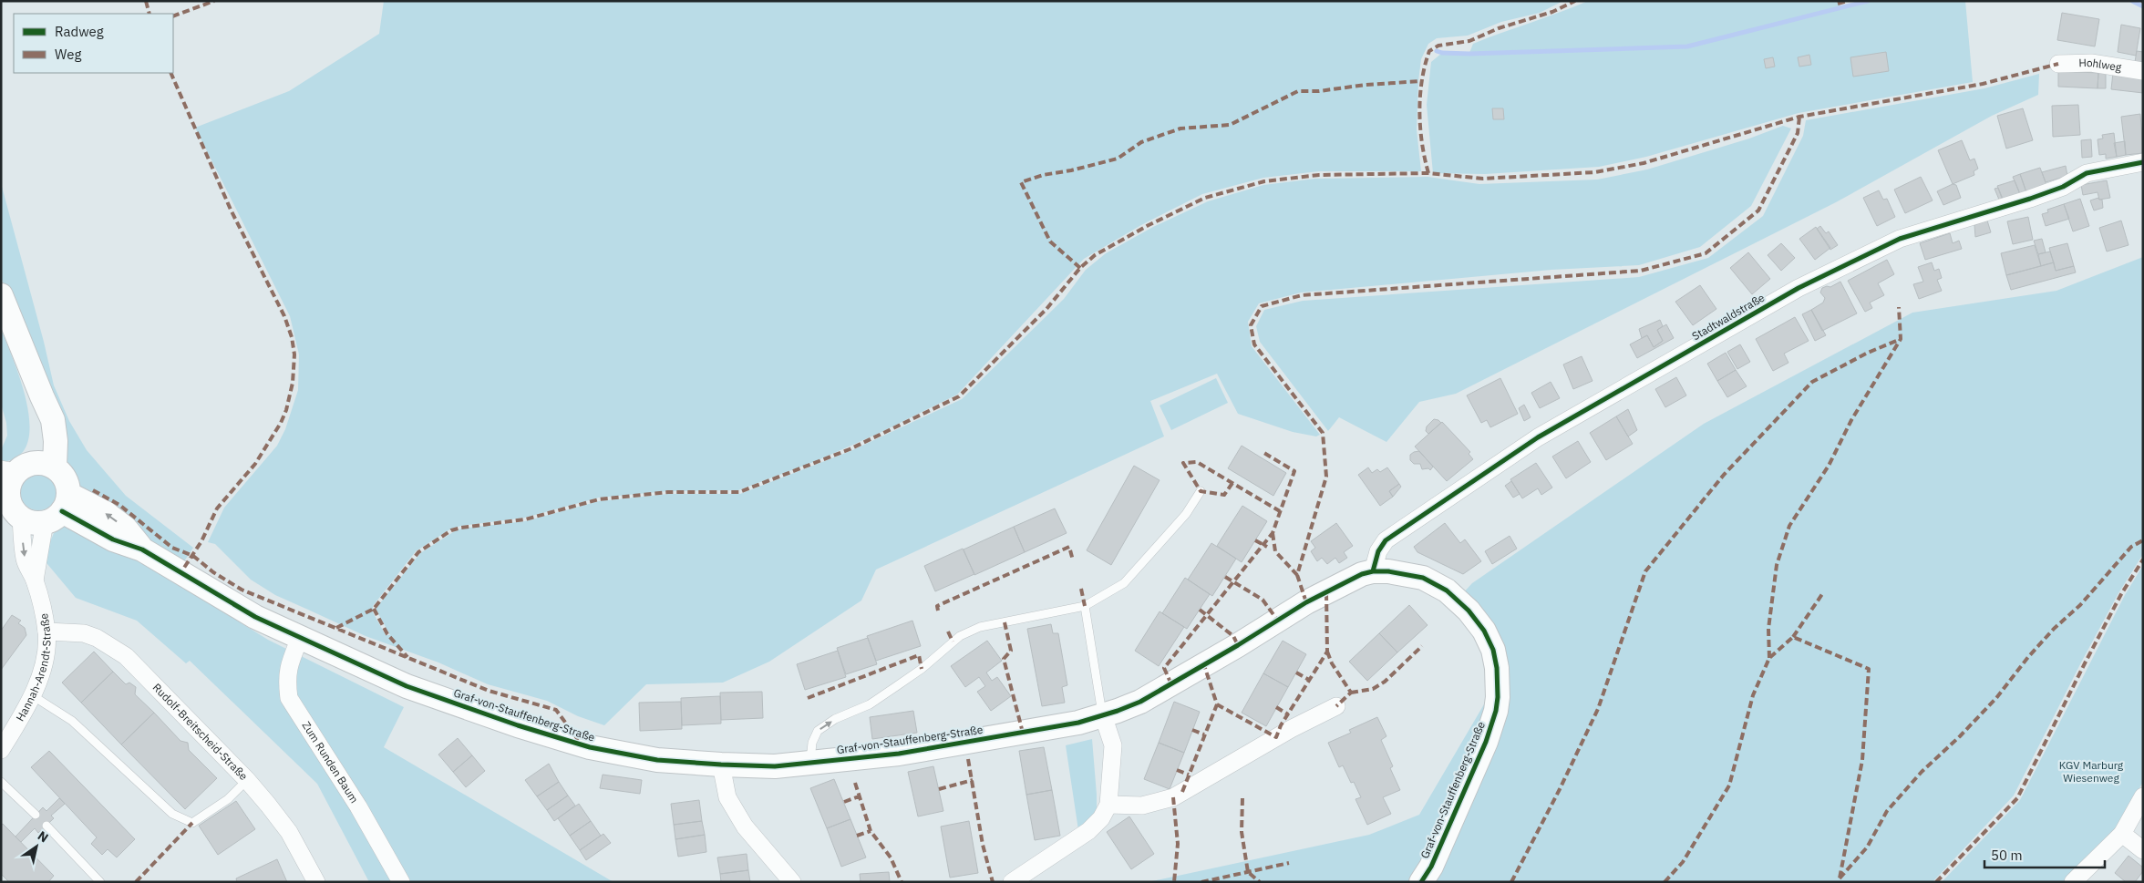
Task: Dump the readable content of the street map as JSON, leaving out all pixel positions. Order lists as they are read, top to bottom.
{
  "streets": {
    "street": [
      "Hohlweg",
      "Stadtwaldstraße",
      "Hannah-Arendt-Straße",
      "Graf-von-Stauffenberg-Straße",
      "Rudolf-Breitscheid-Straße",
      "Zum Runden Baum"
    ]
  },
  "crossings": [
    ["Stadtwaldstraße", "Graf-von-Stauffenberg-Straße"],
    ["Hannah-Arendt-Straße", "Graf-von-Stauffenberg-Straße"],
    ["Hannah-Arendt-Straße", "Rudolf-Breitscheid-Straße"],
    ["Graf-von-Stauffenberg-Straße", "Zum Runden Baum"]
  ],
  "parks": ["KGV Marburg Wiesenweg"],
  "legend": ["Radweg", "Weg"],
  "scale_bar": "50 m",
  "north": "top right"
}
